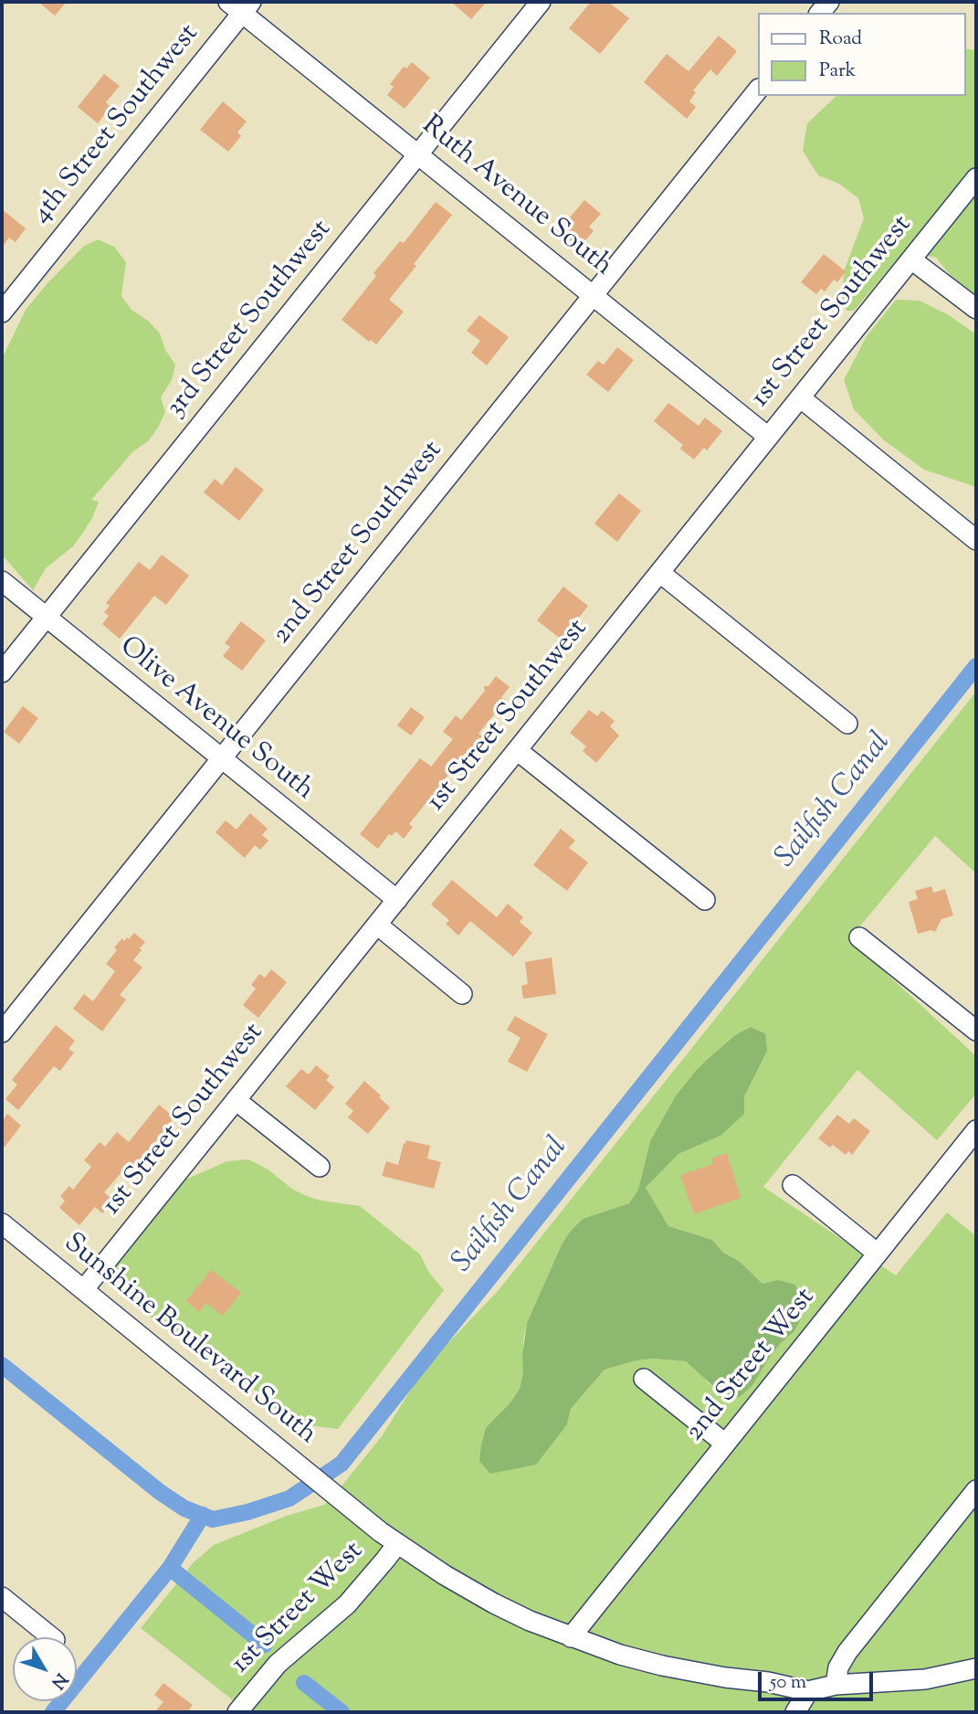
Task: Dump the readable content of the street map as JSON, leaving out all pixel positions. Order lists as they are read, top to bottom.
{
  "streets": {
    "street": [
      "4th Street Southwest",
      "Ruth Avenue South",
      "1st Street Southwest",
      "3rd Street Southwest",
      "2nd Street Southwest",
      "Olive Avenue South",
      "Sunshine Boulevard South",
      "2nd Street West",
      "1st Street West"
    ]
  },
  "crossings": [
    ["4th Street Southwest", "Ruth Avenue South"],
    ["Ruth Avenue South", "1st Street Southwest"],
    ["Ruth Avenue South", "3rd Street Southwest"],
    ["Ruth Avenue South", "2nd Street Southwest"],
    ["1st Street Southwest", "Olive Avenue South"],
    ["1st Street Southwest", "Sunshine Boulevard South"],
    ["3rd Street Southwest", "Olive Avenue South"],
    ["2nd Street Southwest", "Olive Avenue South"],
    ["Sunshine Boulevard South", "2nd Street West"],
    ["Sunshine Boulevard South", "1st Street West"]
  ],
  "water": ["Sailfish Canal"],
  "legend": ["Road", "Park"],
  "scale_bar": "50 m",
  "north": "bottom right"
}
